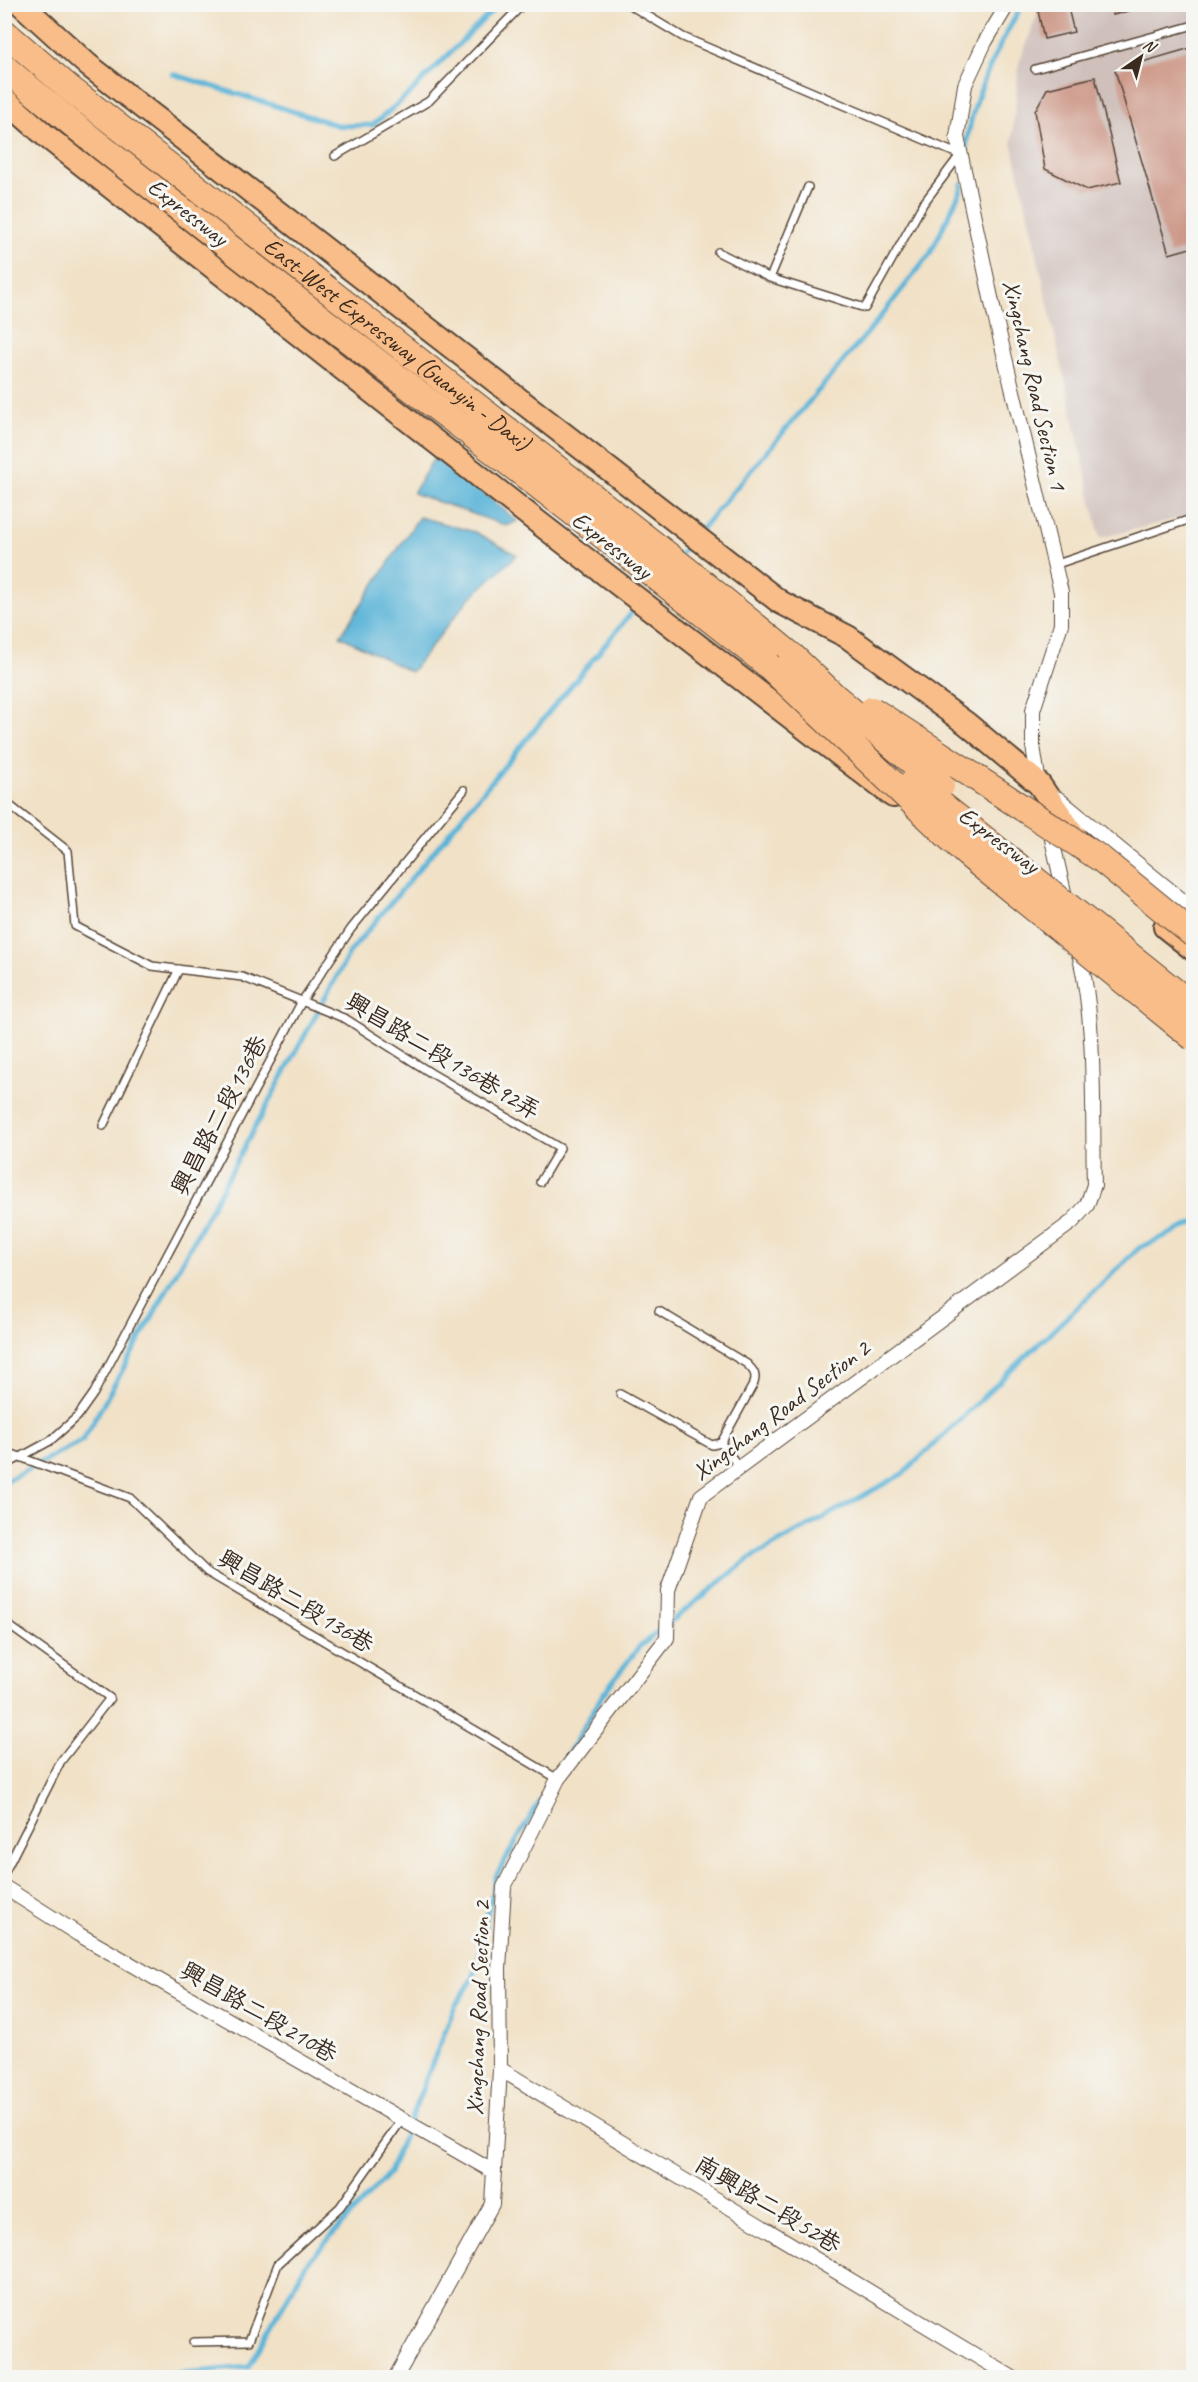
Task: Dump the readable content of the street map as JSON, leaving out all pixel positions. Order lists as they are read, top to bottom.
{
  "streets": {
    "highway": ["East-West Expressway (Guanyin - Daxi)"],
    "main road": ["Expressway"],
    "street": [
      "Xingchang Road Section 1",
      "Xingchang Road Section 2",
      "興昌路二段210巷",
      "南興路二段52巷"
    ],
    "lane": ["興昌路二段136巷92弄", "興昌路二段136巷"]
  },
  "crossings": [
    ["Expressway", "Xingchang Road Section 1"],
    ["Expressway", "Xingchang Road Section 2"],
    ["Xingchang Road Section 1", "Xingchang Road Section 2"],
    ["興昌路二段136巷92弄", "興昌路二段136巷"],
    ["興昌路二段136巷", "Xingchang Road Section 2"],
    ["Xingchang Road Section 2", "興昌路二段210巷"],
    ["Xingchang Road Section 2", "南興路二段52巷"]
  ],
  "north": "top right"
}
